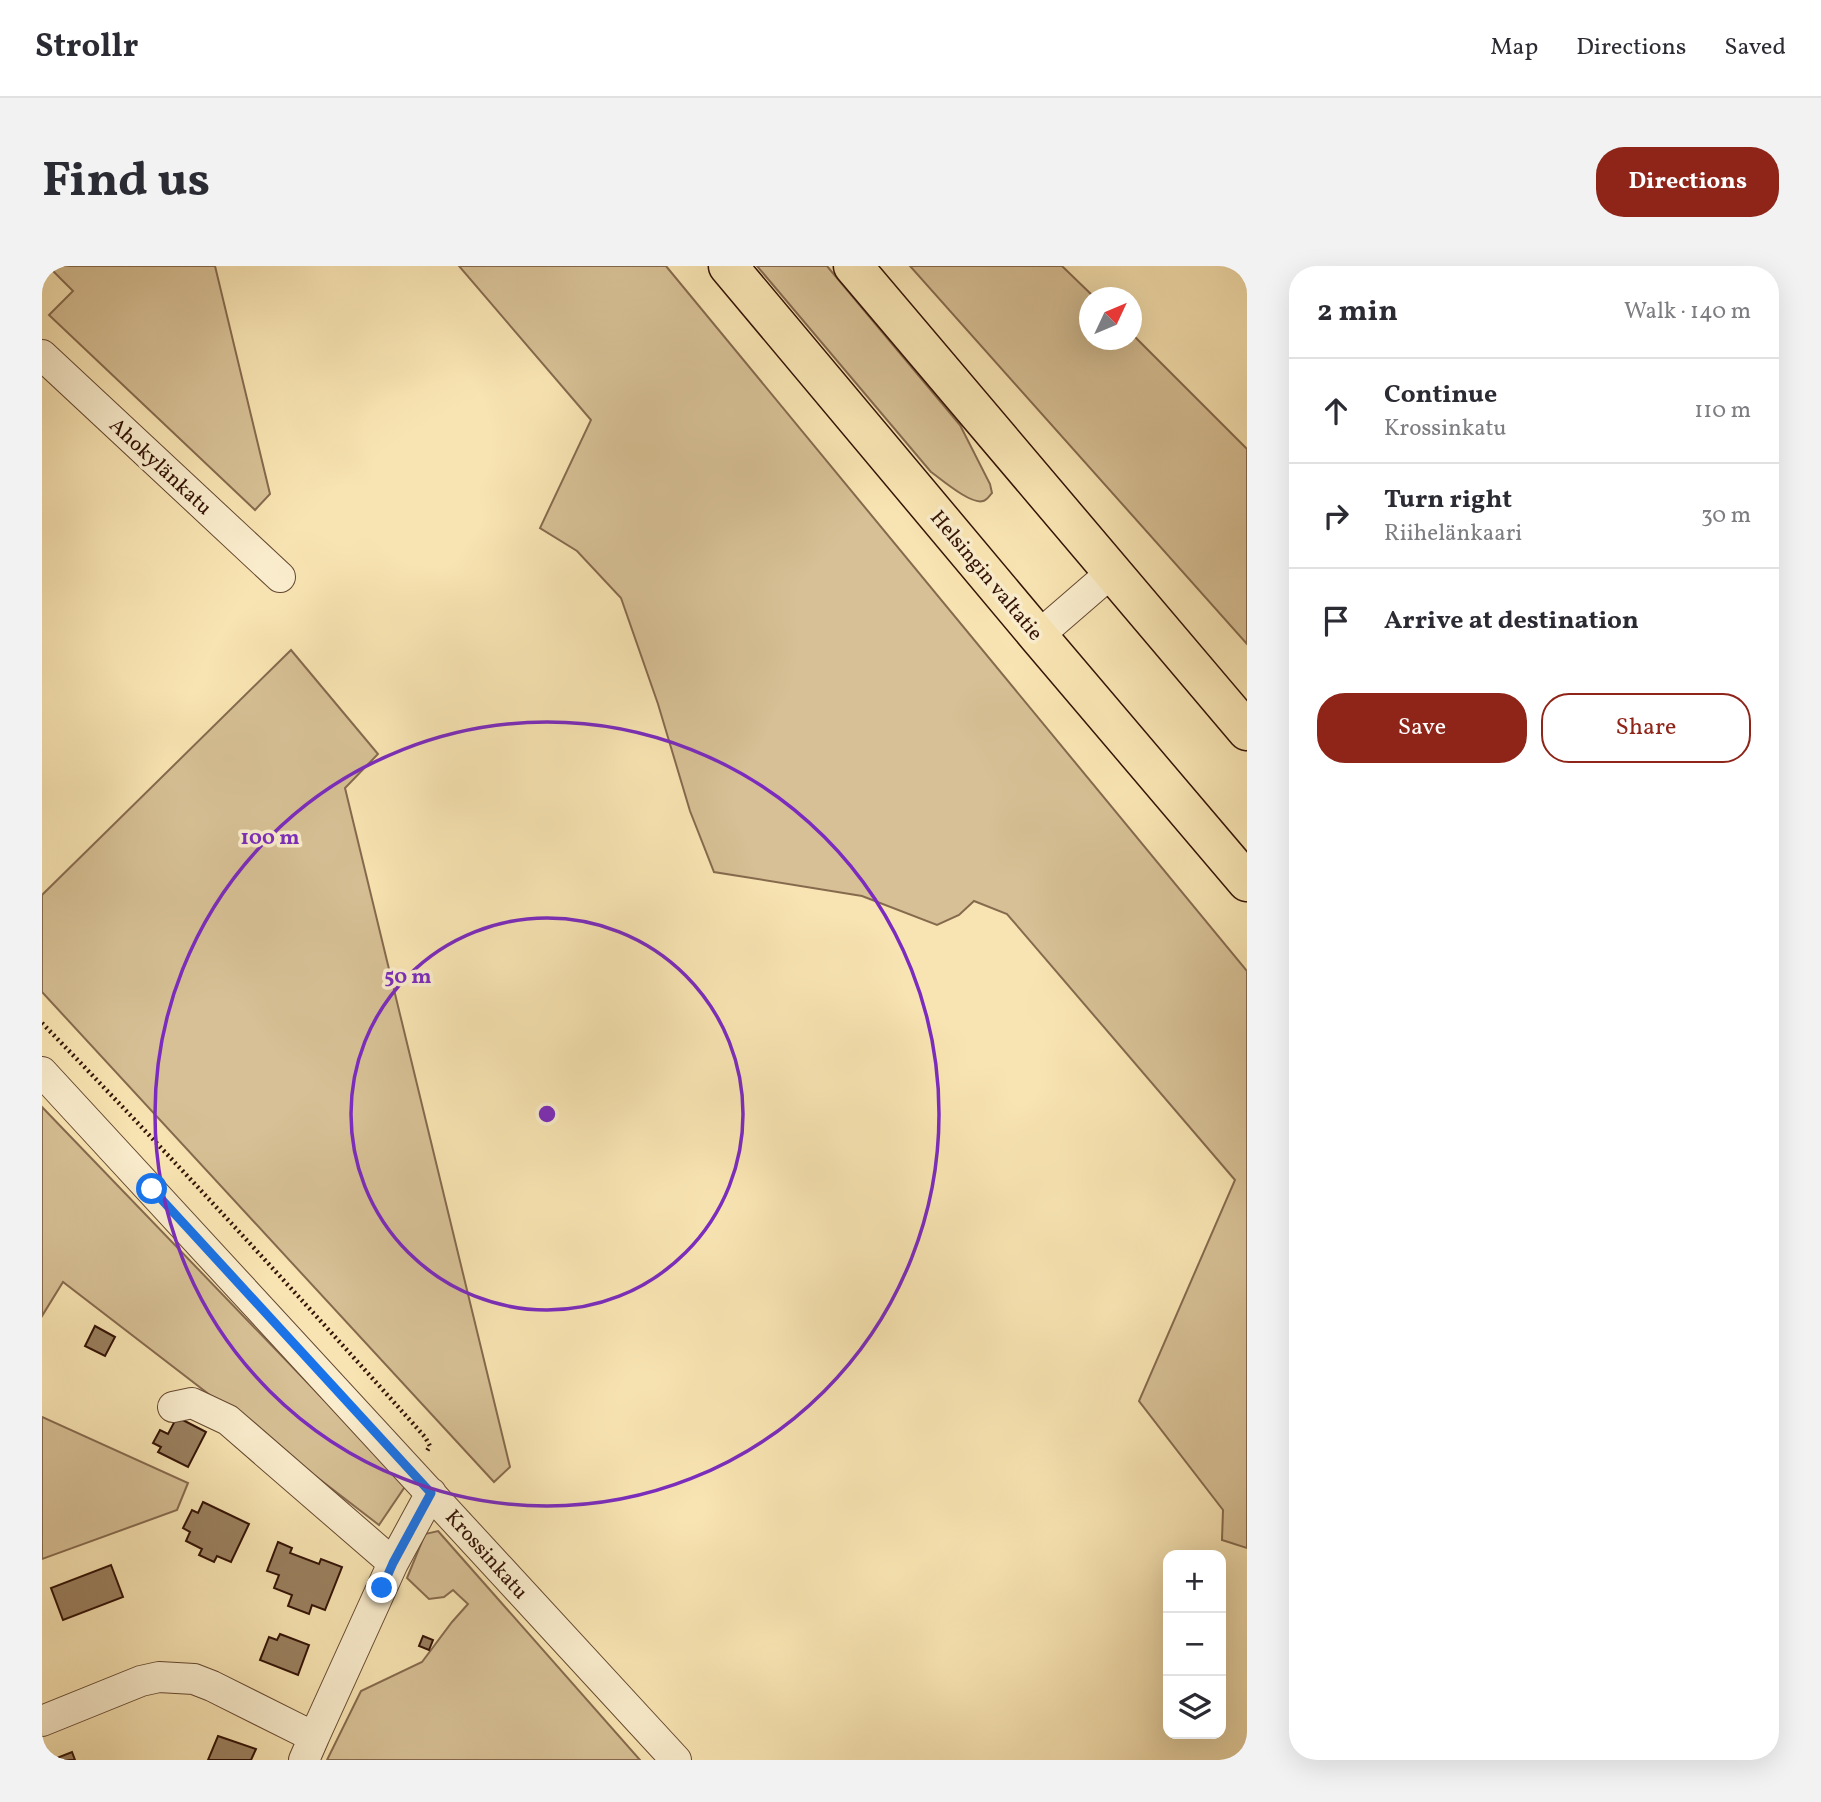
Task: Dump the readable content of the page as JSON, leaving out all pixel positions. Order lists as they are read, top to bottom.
{
  "streets": {
    "highway": ["Helsingin valtatie"],
    "street": ["Ahokylänkatu", "Krossinkatu"]
  },
  "north": "top right",
  "page": {
    "header": "Strollr",
    "nav": ["Map", "Directions", "Saved"],
    "buttons": [
      "Directions",
      ["Save", "Share"]
    ],
    "title": "Find us",
    "heading": ["2 min", "Walk · 140 m"],
    "list": [
      ["Continue", "Krossinkatu", "110 m"],
      ["Turn right", "Riihelänkaari", "30 m"],
      "Arrive at destination"
    ],
    "map_buttons": ["+", "−"]
  },
  "rings": ["100 m", "50 m"]
}
